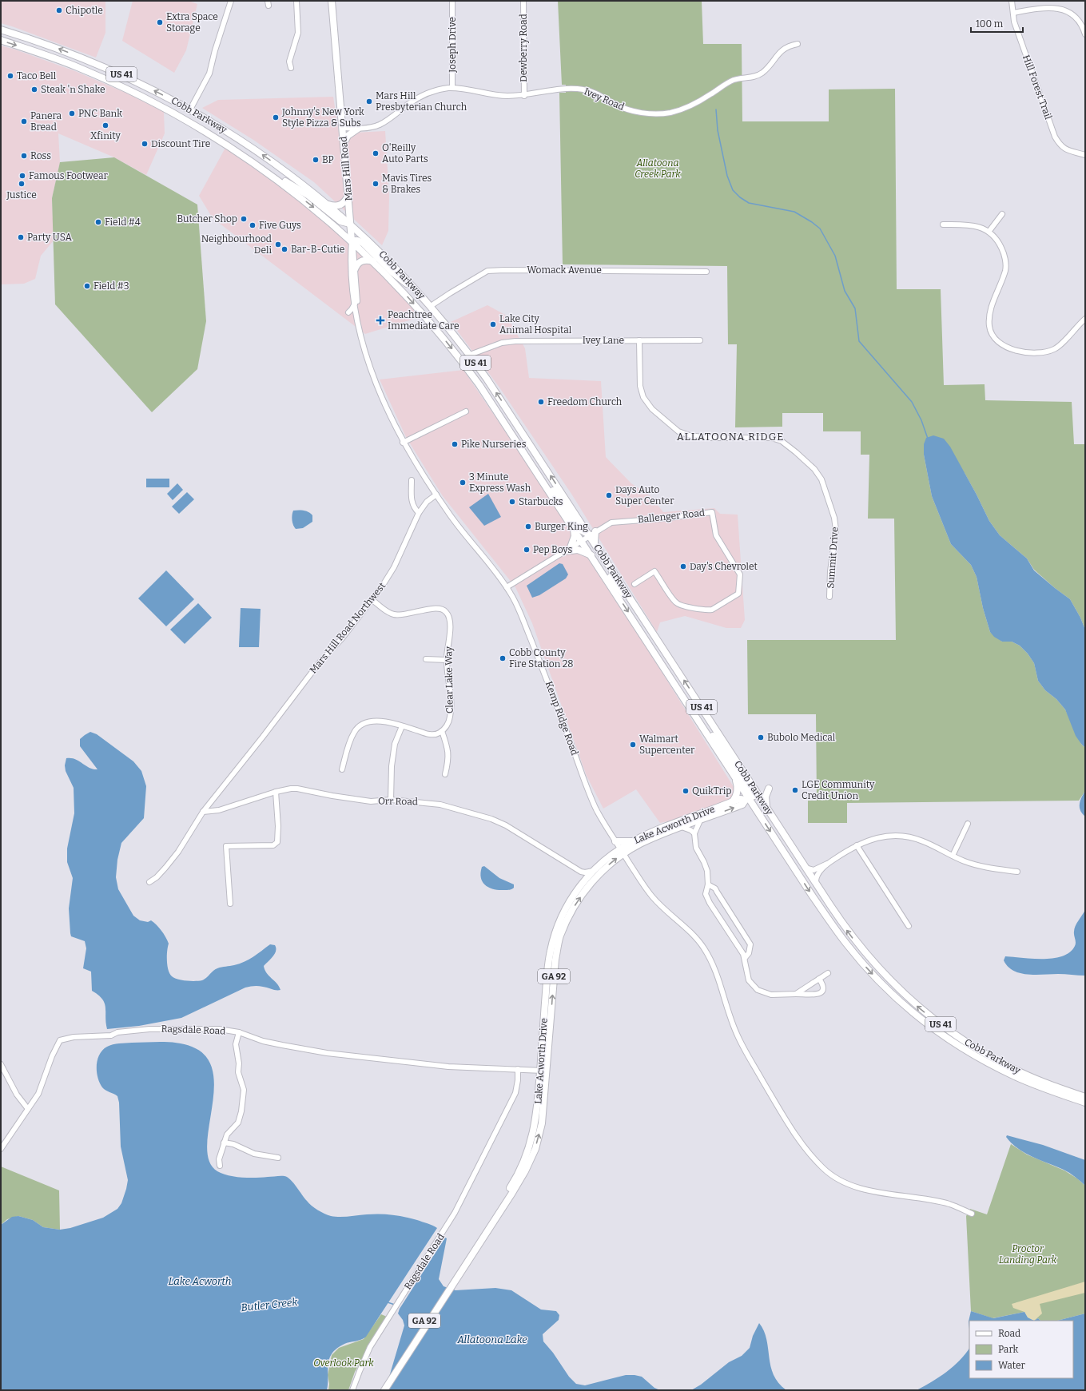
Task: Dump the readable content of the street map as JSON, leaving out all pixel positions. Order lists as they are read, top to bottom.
{
  "streets": {
    "main road": [
      "US 41",
      "Cobb Parkway",
      "Mars Hill Road",
      "Lake Acworth Drive",
      "GA 92"
    ],
    "street": [
      "Joseph Drive",
      "Dewberry Road",
      "Hill Forest Trail",
      "Ivey Road",
      "Womack Avenue",
      "Ivey Lane",
      "Ballenger Road",
      "Summit Drive",
      "Mars Hill Road Northwest",
      "Clear Lake Way",
      "Kemp Ridge Road",
      "Orr Road",
      "Ragsdale Road"
    ]
  },
  "crossings": [
    ["Joseph Drive", "Ivey Road"],
    ["Dewberry Road", "Ivey Road"],
    ["Ivey Road", "Mars Hill Road"],
    ["Cobb Parkway", "Mars Hill Road"],
    ["Cobb Parkway", "Womack Avenue"],
    ["Cobb Parkway", "Ivey Lane"],
    ["Cobb Parkway", "Ballenger Road"],
    ["Cobb Parkway", "Lake Acworth Drive"],
    ["Ivey Lane", "Summit Drive"],
    ["Ballenger Road", "Kemp Ridge Road"],
    ["Mars Hill Road Northwest", "Clear Lake Way"],
    ["Mars Hill Road Northwest", "Kemp Ridge Road"],
    ["Mars Hill Road Northwest", "Orr Road"],
    ["Kemp Ridge Road", "Lake Acworth Drive"],
    ["Lake Acworth Drive", "Ragsdale Road"]
  ],
  "districts": ["ALLATOONA RIDGE"],
  "water": ["Lake Acworth", "Butler Creek", "Allatoona Lake"],
  "parks": ["Allatoona Creek Park", "Proctor Landing Park", "Overlook Park"],
  "places": {
    "other": [
      "Chipotle",
      "Extra Space Storage",
      "Taco Bell",
      "Steak 'n Shake",
      "Mars Hill Presbyterian Church",
      "PNC Bank",
      "Johnny's New York Style Pizza & Subs",
      "Panera Bread",
      "Xfinity",
      "Discount Tire",
      "O'Reilly Auto Parts",
      "Ross",
      "BP",
      "Famous Footwear",
      "Justice",
      "Mavis Tires & Brakes",
      "Butcher Shop",
      "Field #4",
      "Five Guys",
      "Party USA",
      "Neighbourhood Deli",
      "Bar-B-Cutie",
      "Field #3",
      "Lake City Animal Hospital",
      "Freedom Church",
      "Pike Nurseries",
      "3 Minute Express Wash",
      "Days Auto Super Center",
      "Starbucks",
      "Burger King",
      "Pep Boys",
      "Day's Chevrolet",
      "Cobb County Fire Station 28",
      "Bubolo Medical",
      "Walmart Supercenter",
      "LGE Community Credit Union",
      "QuikTrip"
    ],
    "health": ["Peachtree Immediate Care"]
  },
  "legend": ["Road", "Park", "Water"],
  "scale_bar": "100 m"
}
